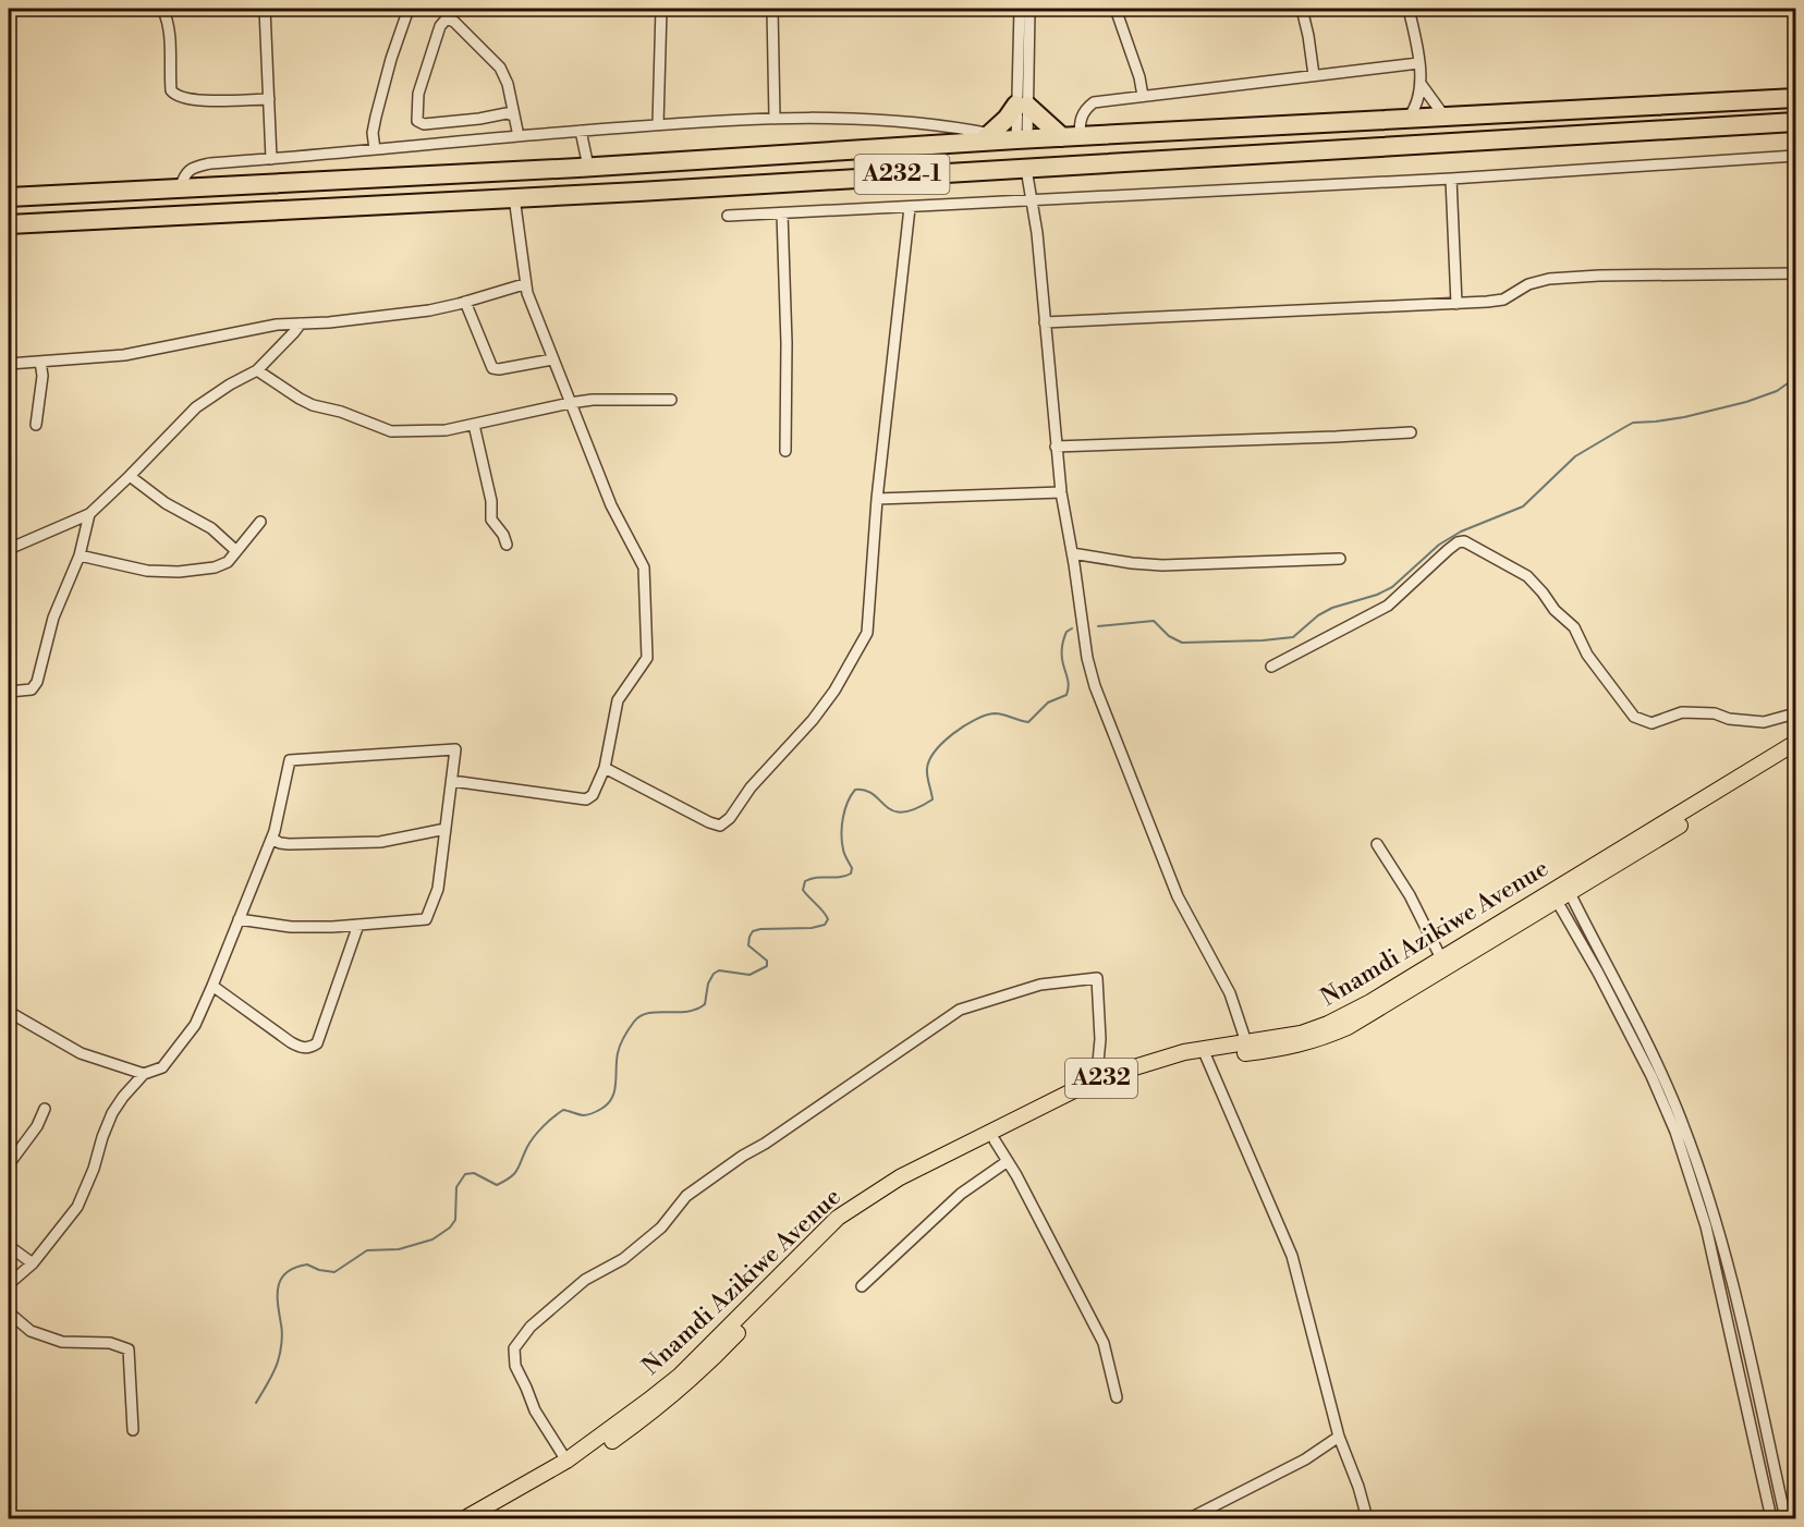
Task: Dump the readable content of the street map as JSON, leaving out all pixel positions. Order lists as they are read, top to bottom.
{
  "streets": {
    "highway": ["A232-1"],
    "main road": ["Nnamdi Azikiwe Avenue", "A232"]
  }
}
